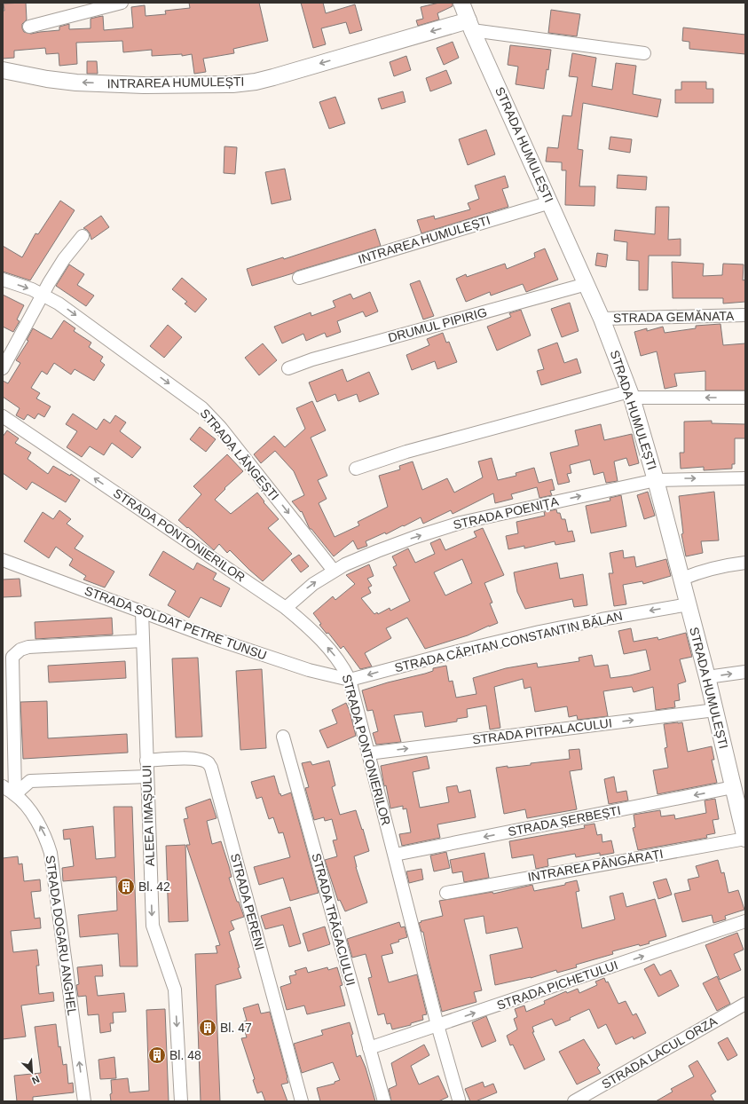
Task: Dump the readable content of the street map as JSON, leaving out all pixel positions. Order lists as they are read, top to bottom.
{
  "streets": {
    "street": [
      "INTRAREA HUMULEȘTI",
      "STRADA HUMULEȘTI",
      "STRADA GEMĂNATA",
      "DRUMUL PIPIRIG",
      "STRADA LĂNGEȘTI",
      "STRADA POENIȚA",
      "STRADA PONTONIERILOR",
      "STRADA SOLDAT PETRE TUNSU",
      "STRADA CĂPITAN CONSTANTIN BĂLAN",
      "STRADA PITPALACULUI",
      "ALEEA IMAȘULUI",
      "STRADA ȘERBEȘTI",
      "INTRAREA PÂNGĂRAȚI",
      "STRADA PERENI",
      "STRADA TRĂGACIULUI",
      "STRADA DOGARU ANGHEL",
      "STRADA PICHETULUI",
      "STRADA LACUL ORZA"
    ]
  },
  "crossings": [
    ["INTRAREA HUMULEȘTI", "STRADA HUMULEȘTI"],
    ["STRADA HUMULEȘTI", "STRADA GEMĂNATA"],
    ["STRADA HUMULEȘTI", "DRUMUL PIPIRIG"],
    ["STRADA HUMULEȘTI", "STRADA POENIȚA"],
    ["STRADA HUMULEȘTI", "STRADA CĂPITAN CONSTANTIN BĂLAN"],
    ["STRADA HUMULEȘTI", "STRADA PITPALACULUI"],
    ["STRADA HUMULEȘTI", "STRADA ȘERBEȘTI"],
    ["STRADA HUMULEȘTI", "INTRAREA PÂNGĂRAȚI"],
    ["STRADA LĂNGEȘTI", "STRADA POENIȚA"],
    ["STRADA POENIȚA", "STRADA PONTONIERILOR"],
    ["STRADA PONTONIERILOR", "STRADA SOLDAT PETRE TUNSU"],
    ["STRADA PONTONIERILOR", "STRADA CĂPITAN CONSTANTIN BĂLAN"],
    ["STRADA PONTONIERILOR", "STRADA PITPALACULUI"],
    ["STRADA PONTONIERILOR", "STRADA ȘERBEȘTI"],
    ["STRADA PONTONIERILOR", "STRADA PICHETULUI"],
    ["STRADA SOLDAT PETRE TUNSU", "STRADA CĂPITAN CONSTANTIN BĂLAN"],
    ["STRADA SOLDAT PETRE TUNSU", "ALEEA IMAȘULUI"],
    ["ALEEA IMAȘULUI", "STRADA PERENI"],
    ["STRADA TRĂGACIULUI", "STRADA PICHETULUI"]
  ],
  "one_way": [
    "INTRAREA HUMULEȘTI",
    "STRADA LĂNGEȘTI",
    "STRADA PONTONIERILOR",
    "STRADA CĂPITAN CONSTANTIN BĂLAN",
    "STRADA PITPALACULUI",
    "ALEEA IMAȘULUI",
    "STRADA ȘERBEȘTI",
    "STRADA DOGARU ANGHEL",
    "STRADA PICHETULUI"
  ],
  "places": {
    "building": ["Bl. 42", "Bl. 47", "Bl. 48"]
  },
  "north": "bottom right"
}
